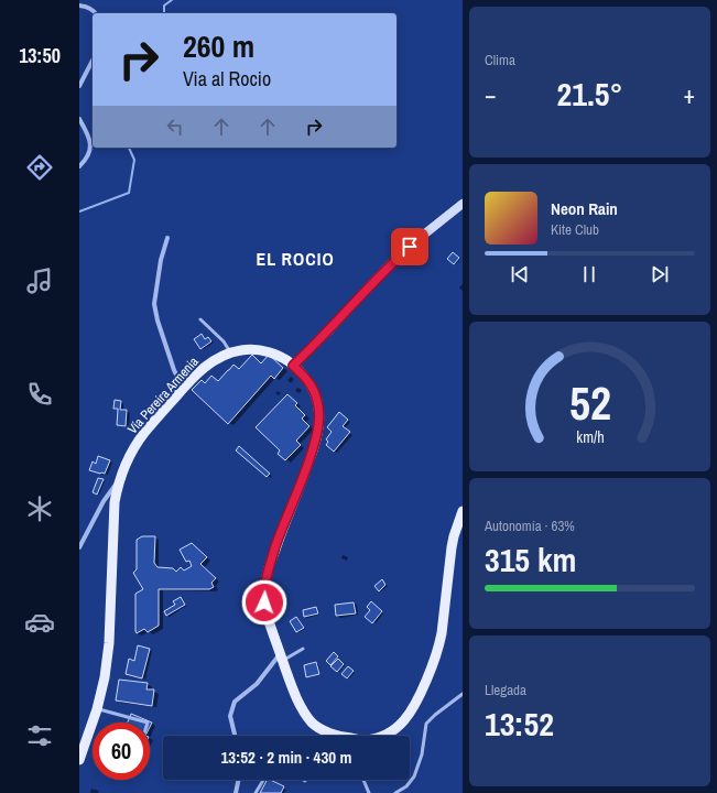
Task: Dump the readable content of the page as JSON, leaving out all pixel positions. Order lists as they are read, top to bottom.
{
  "streets": {
    "main road": ["Vía Pereira Armenia"]
  },
  "districts": ["EL ROCIO"],
  "page": {
    "tabs": "13:50",
    "tile": [
      "Clima",
      ["Autonomía · 63%", "315 km"],
      ["Llegada", "13:52"]
    ],
    "turn": ["260 m", "Via al Rocio"],
    "heat": ["−", "21.5°", "+"],
    "song": ["Neon Rain", "Kite Club"],
    "limit": "60",
    "trip": "13:52 · 2 min · 430 m",
    "gauge": ["52", "km/h"]
  }
}
